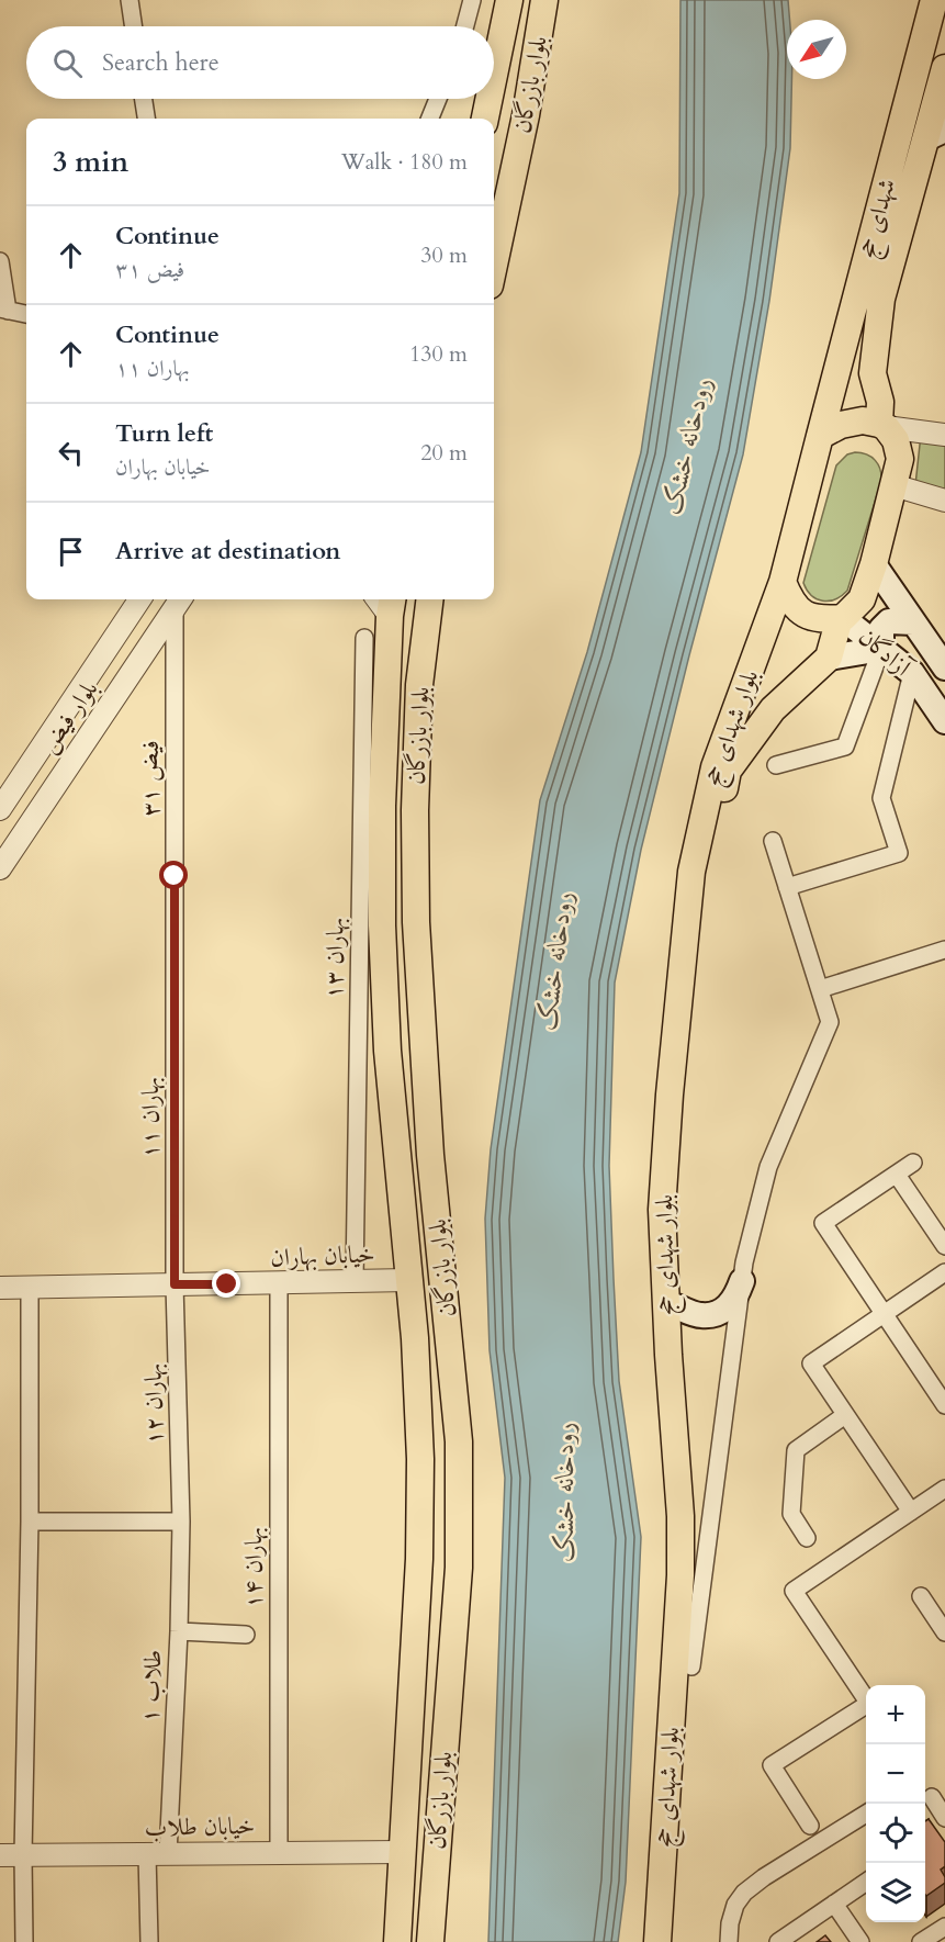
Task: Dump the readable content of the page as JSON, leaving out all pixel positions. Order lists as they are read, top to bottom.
{
  "streets": {
    "main road": [
      "بلوار بازرگان",
      "شهدای حج",
      "آزادگان",
      "بلوار شهدای حج"
    ],
    "street": [
      "بلوار فیض",
      "فیض ۳۱",
      "بهاران ۱۳",
      "بهاران ۱۱",
      "خیابان بهاران",
      "بهاران ۱۲",
      "بهاران ۱۴",
      "طلاب ۱",
      "خیابان طلاب"
    ]
  },
  "crossings": [
    ["بلوار بازرگان", "خیابان بهاران"],
    ["بلوار بازرگان", "خیابان طلاب"],
    ["شهدای حج", "بلوار شهدای حج"],
    ["بلوار فیض", "فیض ۳۱"],
    ["فیض ۳۱", "بهاران ۱۱"],
    ["بهاران ۱۳", "خیابان بهاران"],
    ["بهاران ۱۱", "خیابان بهاران"],
    ["بهاران ۱۱", "بهاران ۱۲"],
    ["خیابان بهاران", "بهاران ۱۲"],
    ["خیابان بهاران", "بهاران ۱۴"],
    ["بهاران ۱۲", "طلاب ۱"],
    ["بهاران ۱۴", "خیابان طلاب"],
    ["طلاب ۱", "خیابان طلاب"]
  ],
  "water": ["رودخانه خشک"],
  "north": "bottom left",
  "page": {
    "search": "Search here",
    "heading": ["3 min", "Walk · 180 m"],
    "list": [
      ["Continue", "فیض ۳۱", "30 m"],
      ["Continue", "بهاران ۱۱", "130 m"],
      ["Turn left", "خیابان بهاران", "20 m"],
      "Arrive at destination"
    ],
    "map_buttons": ["+", "−"]
  }
}
